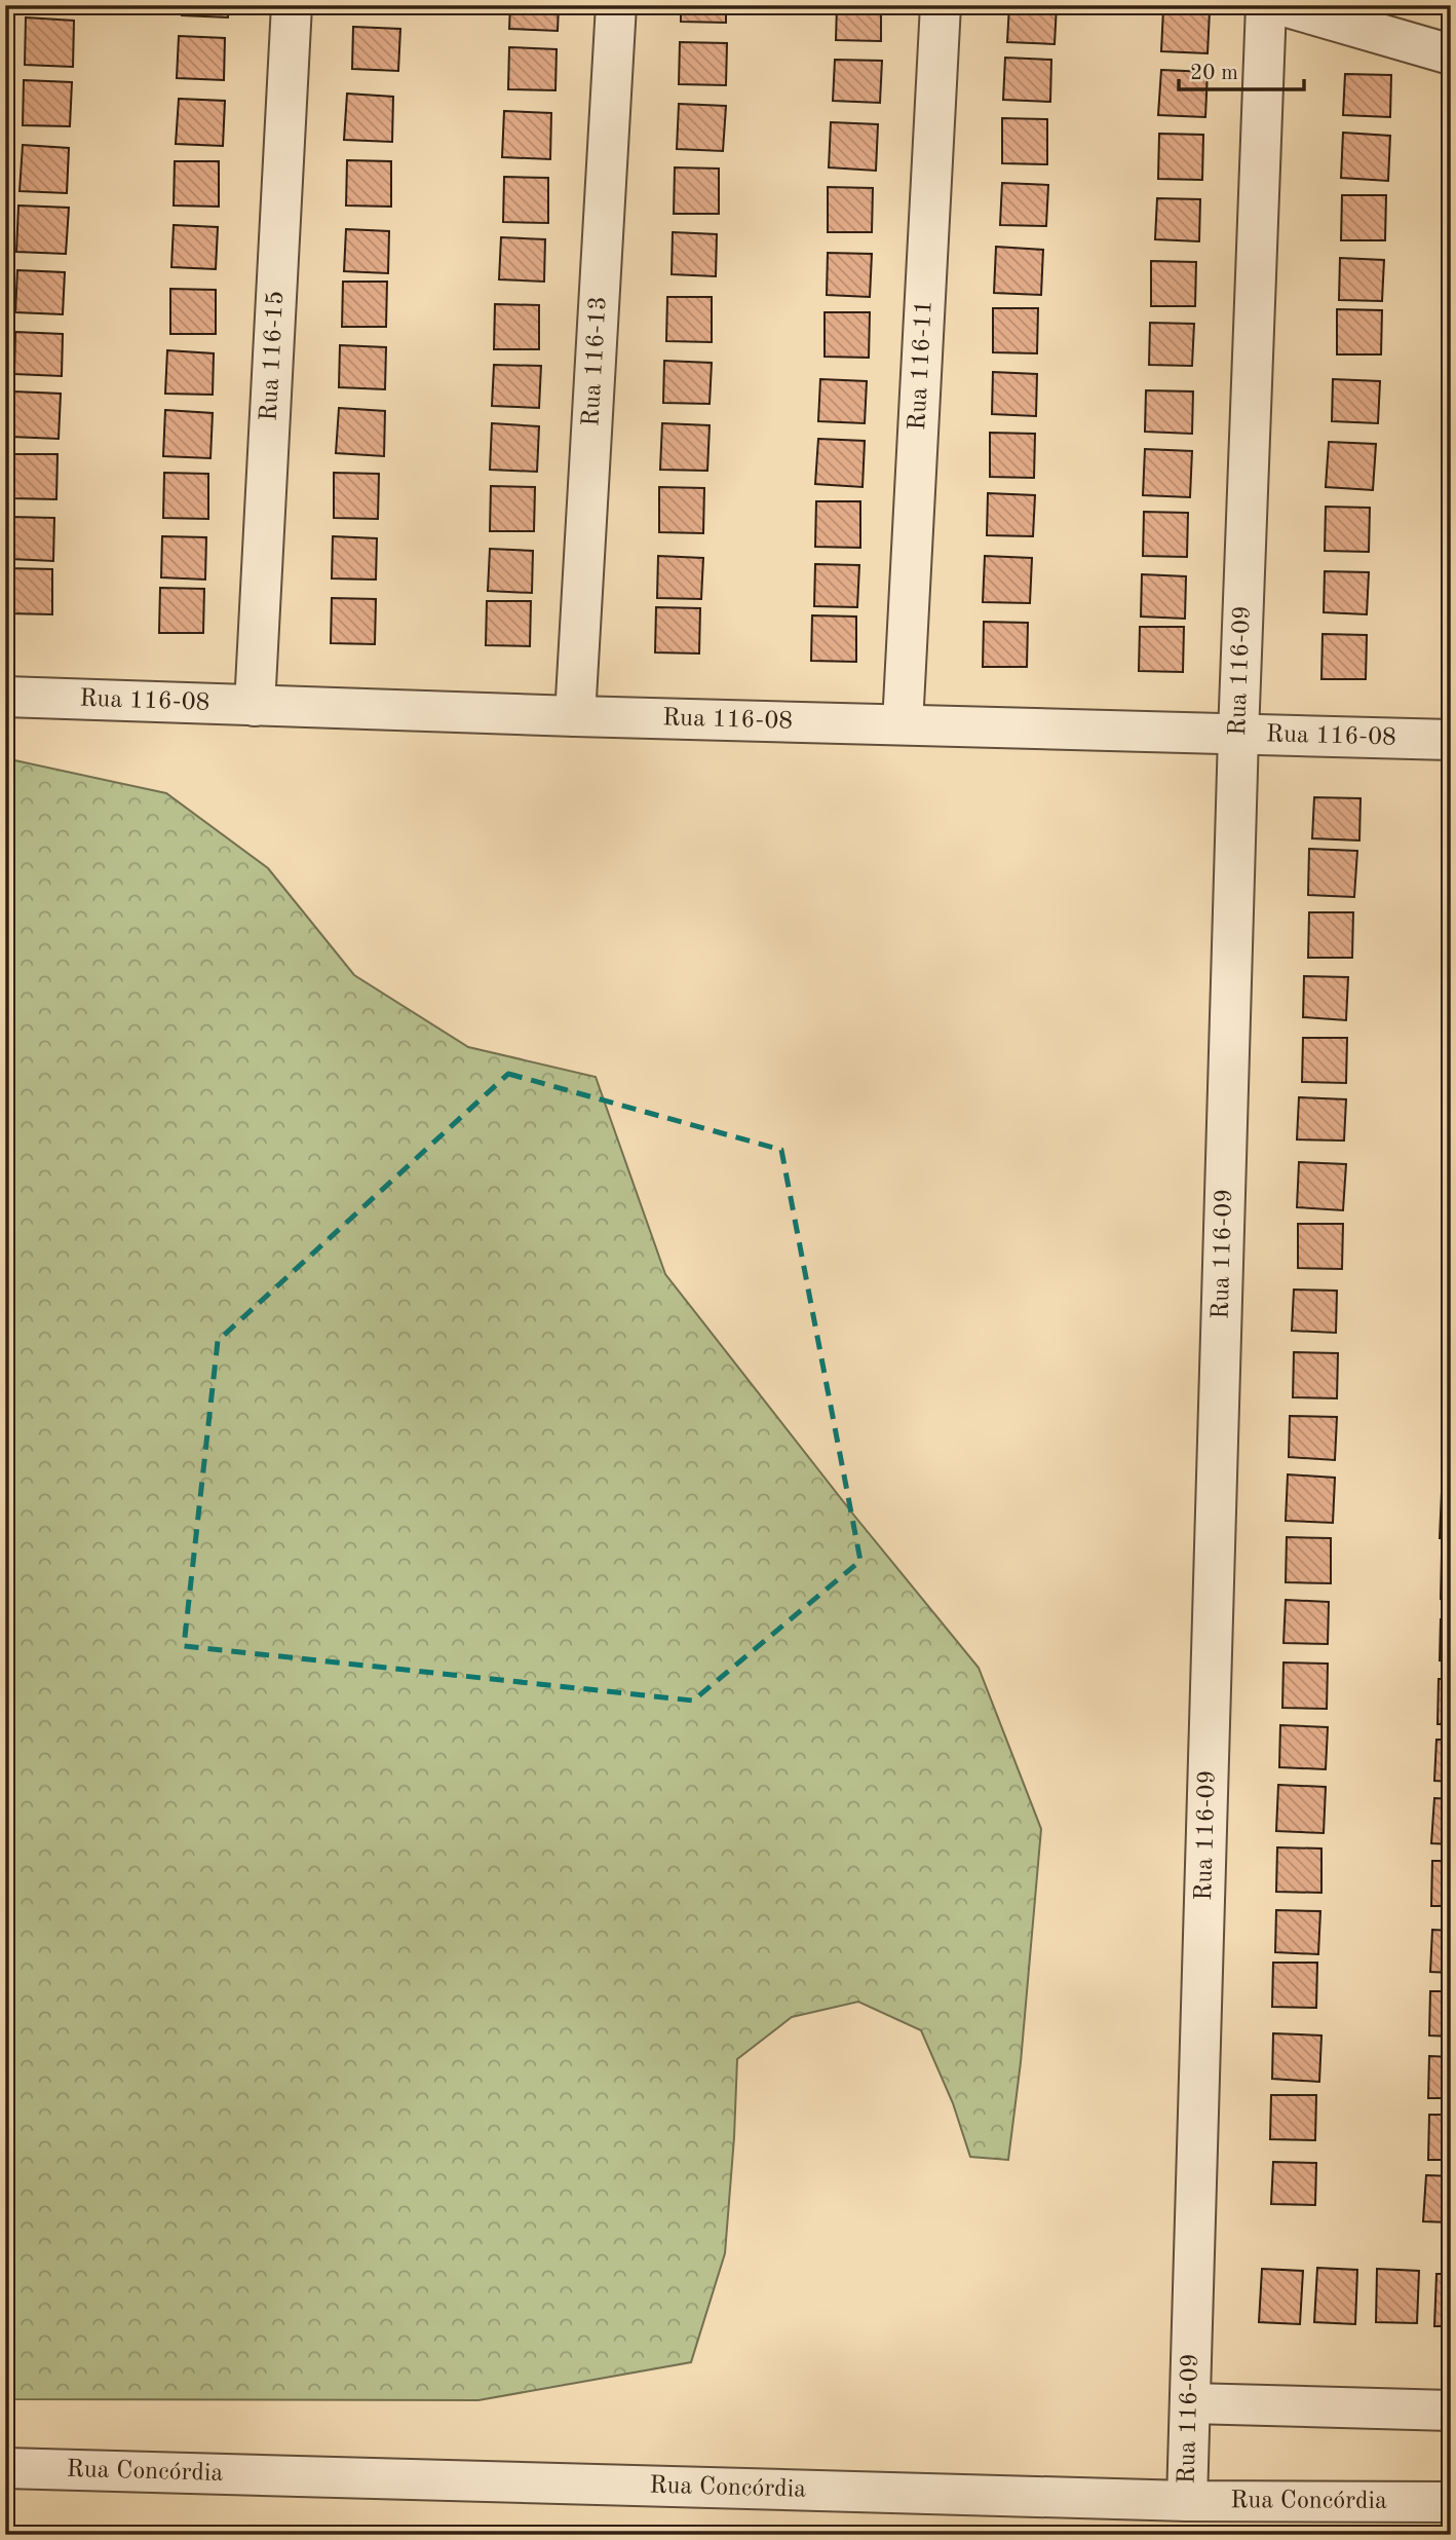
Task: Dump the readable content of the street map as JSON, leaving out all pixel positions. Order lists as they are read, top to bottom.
{
  "streets": {
    "street": [
      "Rua 116-15",
      "Rua 116-13",
      "Rua 116-11",
      "Rua 116-09",
      "Rua 116-08",
      "Rua Concórdia"
    ]
  },
  "crossings": [
    ["Rua 116-15", "Rua 116-08"],
    ["Rua 116-13", "Rua 116-08"],
    ["Rua 116-11", "Rua 116-08"],
    ["Rua 116-09", "Rua 116-08"],
    ["Rua 116-09", "Rua Concórdia"]
  ],
  "scale_bar": "20 m"
}
